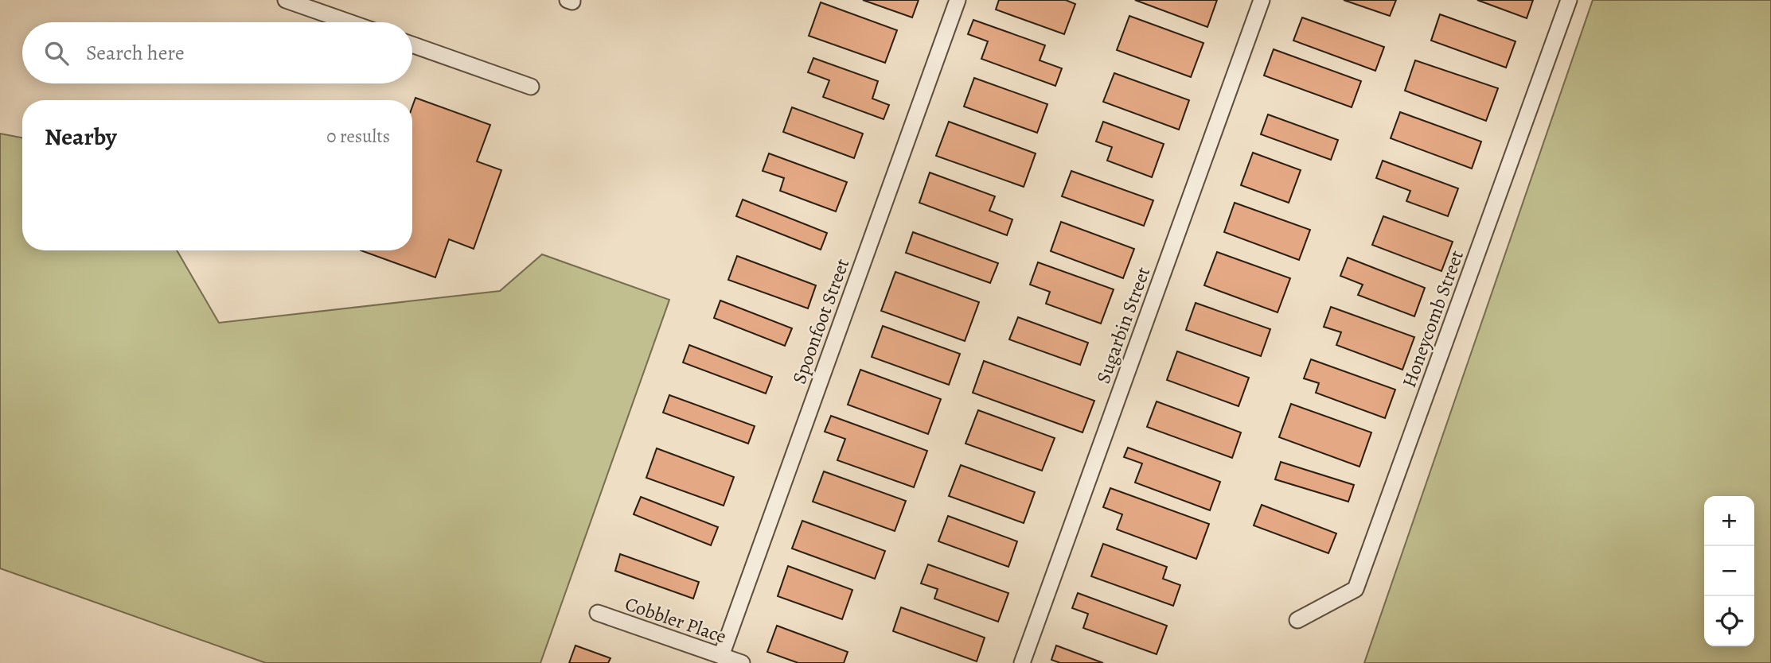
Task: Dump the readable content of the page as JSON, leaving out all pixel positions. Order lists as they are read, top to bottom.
{
  "streets": {
    "lane": [
      "Honeycomb Street",
      "Spoonfoot Street",
      "Sugarbin Street",
      "Cobbler Place"
    ]
  },
  "crossings": [
    ["Spoonfoot Street", "Cobbler Place"]
  ],
  "page": {
    "search": "Search here",
    "heading": ["Nearby", "0 results"],
    "map_buttons": ["+", "−"]
  }
}
